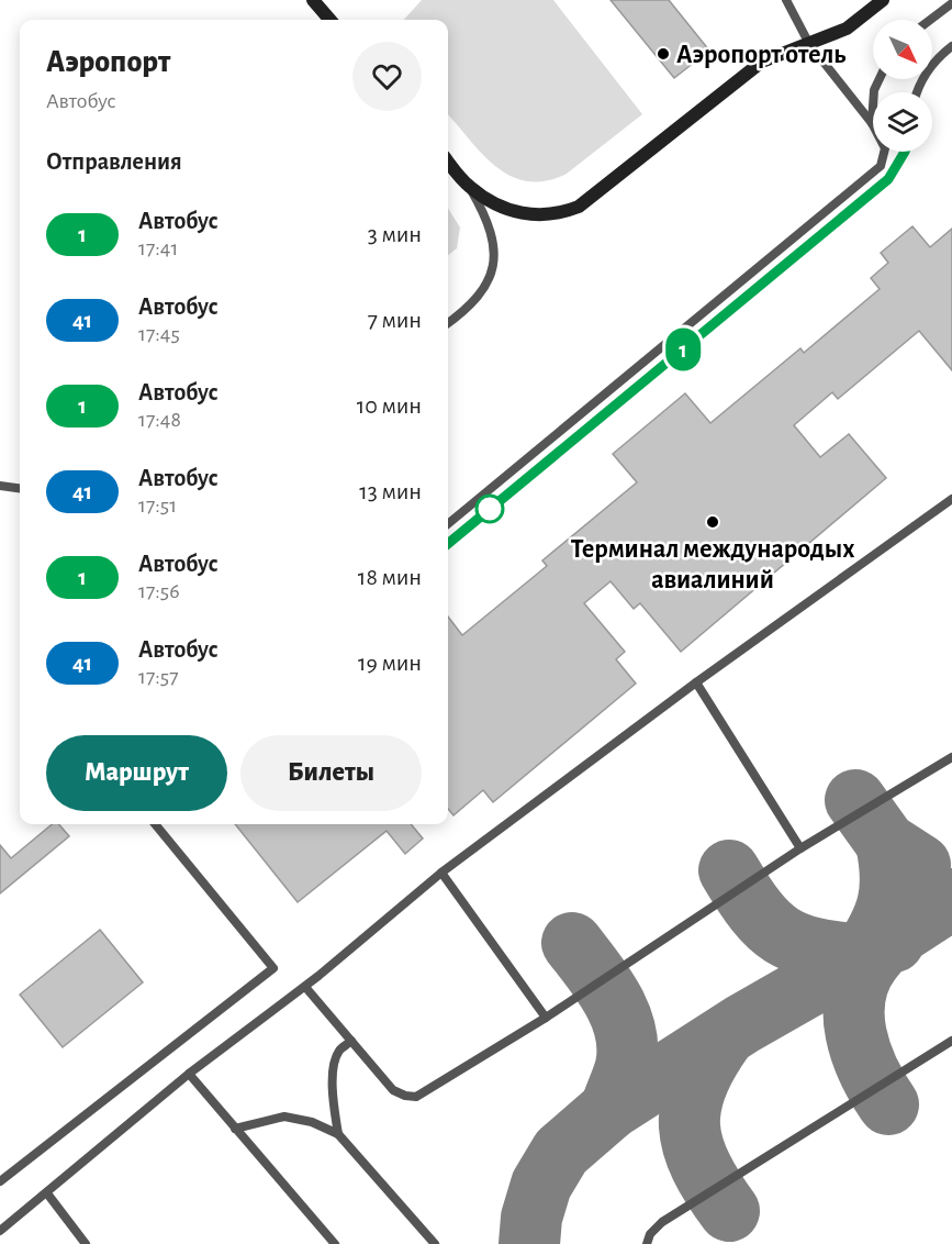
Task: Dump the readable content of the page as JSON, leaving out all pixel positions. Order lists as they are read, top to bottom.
{
  "places": ["Аэропорт отель", "Терминал международых авиалиний"],
  "lines": ["bus line 1"],
  "north": "bottom right",
  "page": {
    "on_map": "1",
    "heading": [
      ["Аэропорт", "Автобус"],
      "Отправления"
    ],
    "list": [
      {
        "mark": "1",
        "name": "Автобус",
        "note": "17:41",
        "value": "3 мин"
      },
      {
        "mark": "41",
        "name": "Автобус",
        "note": "17:45",
        "value": "7 мин"
      },
      {
        "mark": "1",
        "name": "Автобус",
        "note": "17:48",
        "value": "10 мин"
      },
      {
        "mark": "41",
        "name": "Автобус",
        "note": "17:51",
        "value": "13 мин"
      },
      {
        "mark": "1",
        "name": "Автобус",
        "note": "17:56",
        "value": "18 мин"
      },
      {
        "mark": "41",
        "name": "Автобус",
        "note": "17:57",
        "value": "19 мин"
      }
    ],
    "buttons": ["Маршрут", "Билеты"]
  }
}
